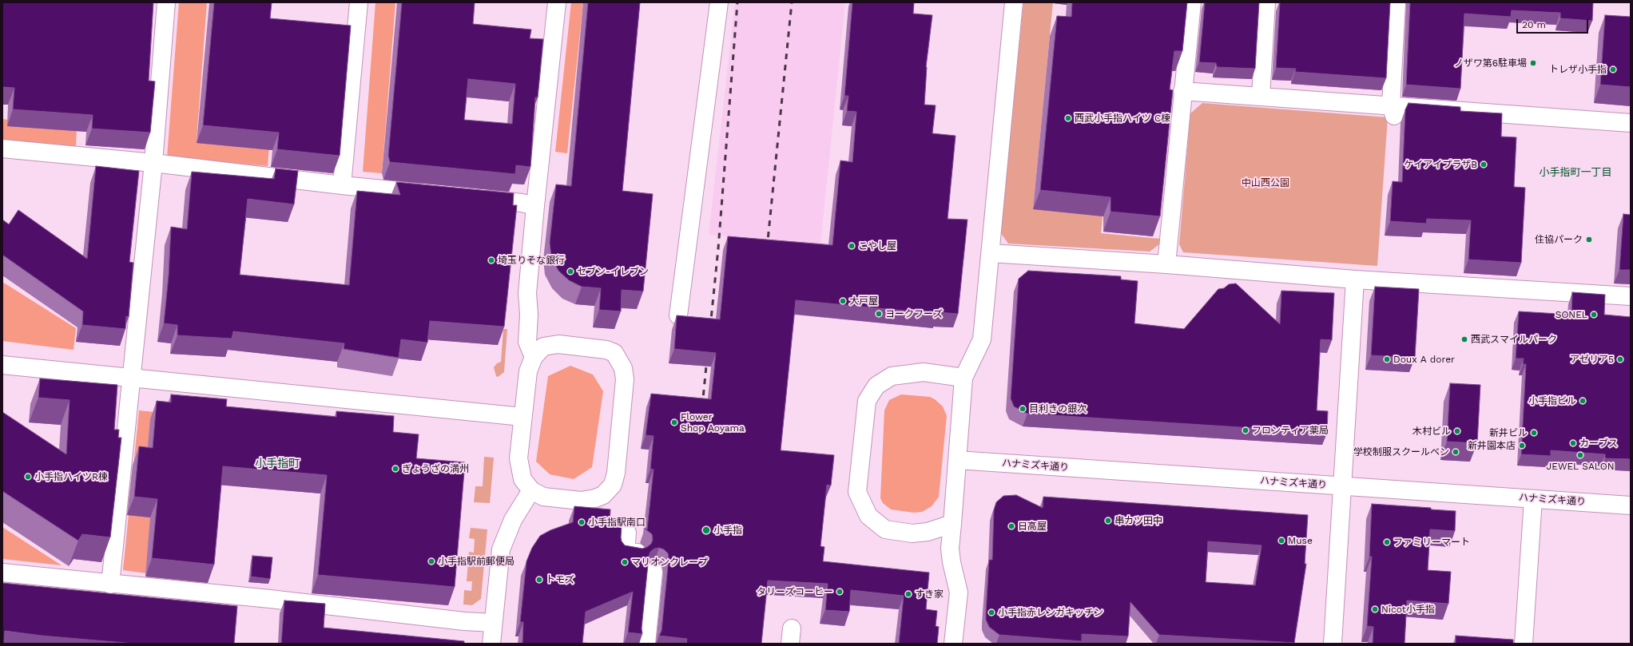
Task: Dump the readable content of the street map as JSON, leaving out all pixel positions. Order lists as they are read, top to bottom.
{
  "streets": {
    "street": ["ハナミズキ通り"]
  },
  "districts": ["小手指町一丁目", "小手指町"],
  "parks": ["中山西公園"],
  "places": [
    "ノザワ第6駐車場",
    "トレザ小手指",
    "西武小手指ハイツ C棟",
    "ケイアイプラザB",
    "住協パーク",
    "こやし屋",
    "埼玉りそな銀行",
    "セブン-イレブン",
    "大戸屋",
    "ヨークフーズ",
    "SONEL",
    "西武スマイルパーク",
    "Doux A dorer",
    "アゼリア5",
    "小手指ビル",
    "目利きの銀次",
    "Flower Shop Aoyama",
    "フロンティア薬局",
    "木村ビル",
    "新井ビル",
    "カーブス",
    "新井園本店",
    "学校制服スクールベン",
    "JEWEL SALON",
    "ぎょうざの満州",
    "小手指ハイツR棟",
    "串カツ田中",
    "小手指駅南口",
    "日高屋",
    "小手指",
    "Muse",
    "ファミリーマート",
    "小手指駅前郵便局",
    "マリオンクレープ",
    "トモズ",
    "タリーズコーヒー",
    "すき家",
    "Nicot小手指",
    "小手指赤レンガキッチン"
  ],
  "scale_bar": "20 m"
}
